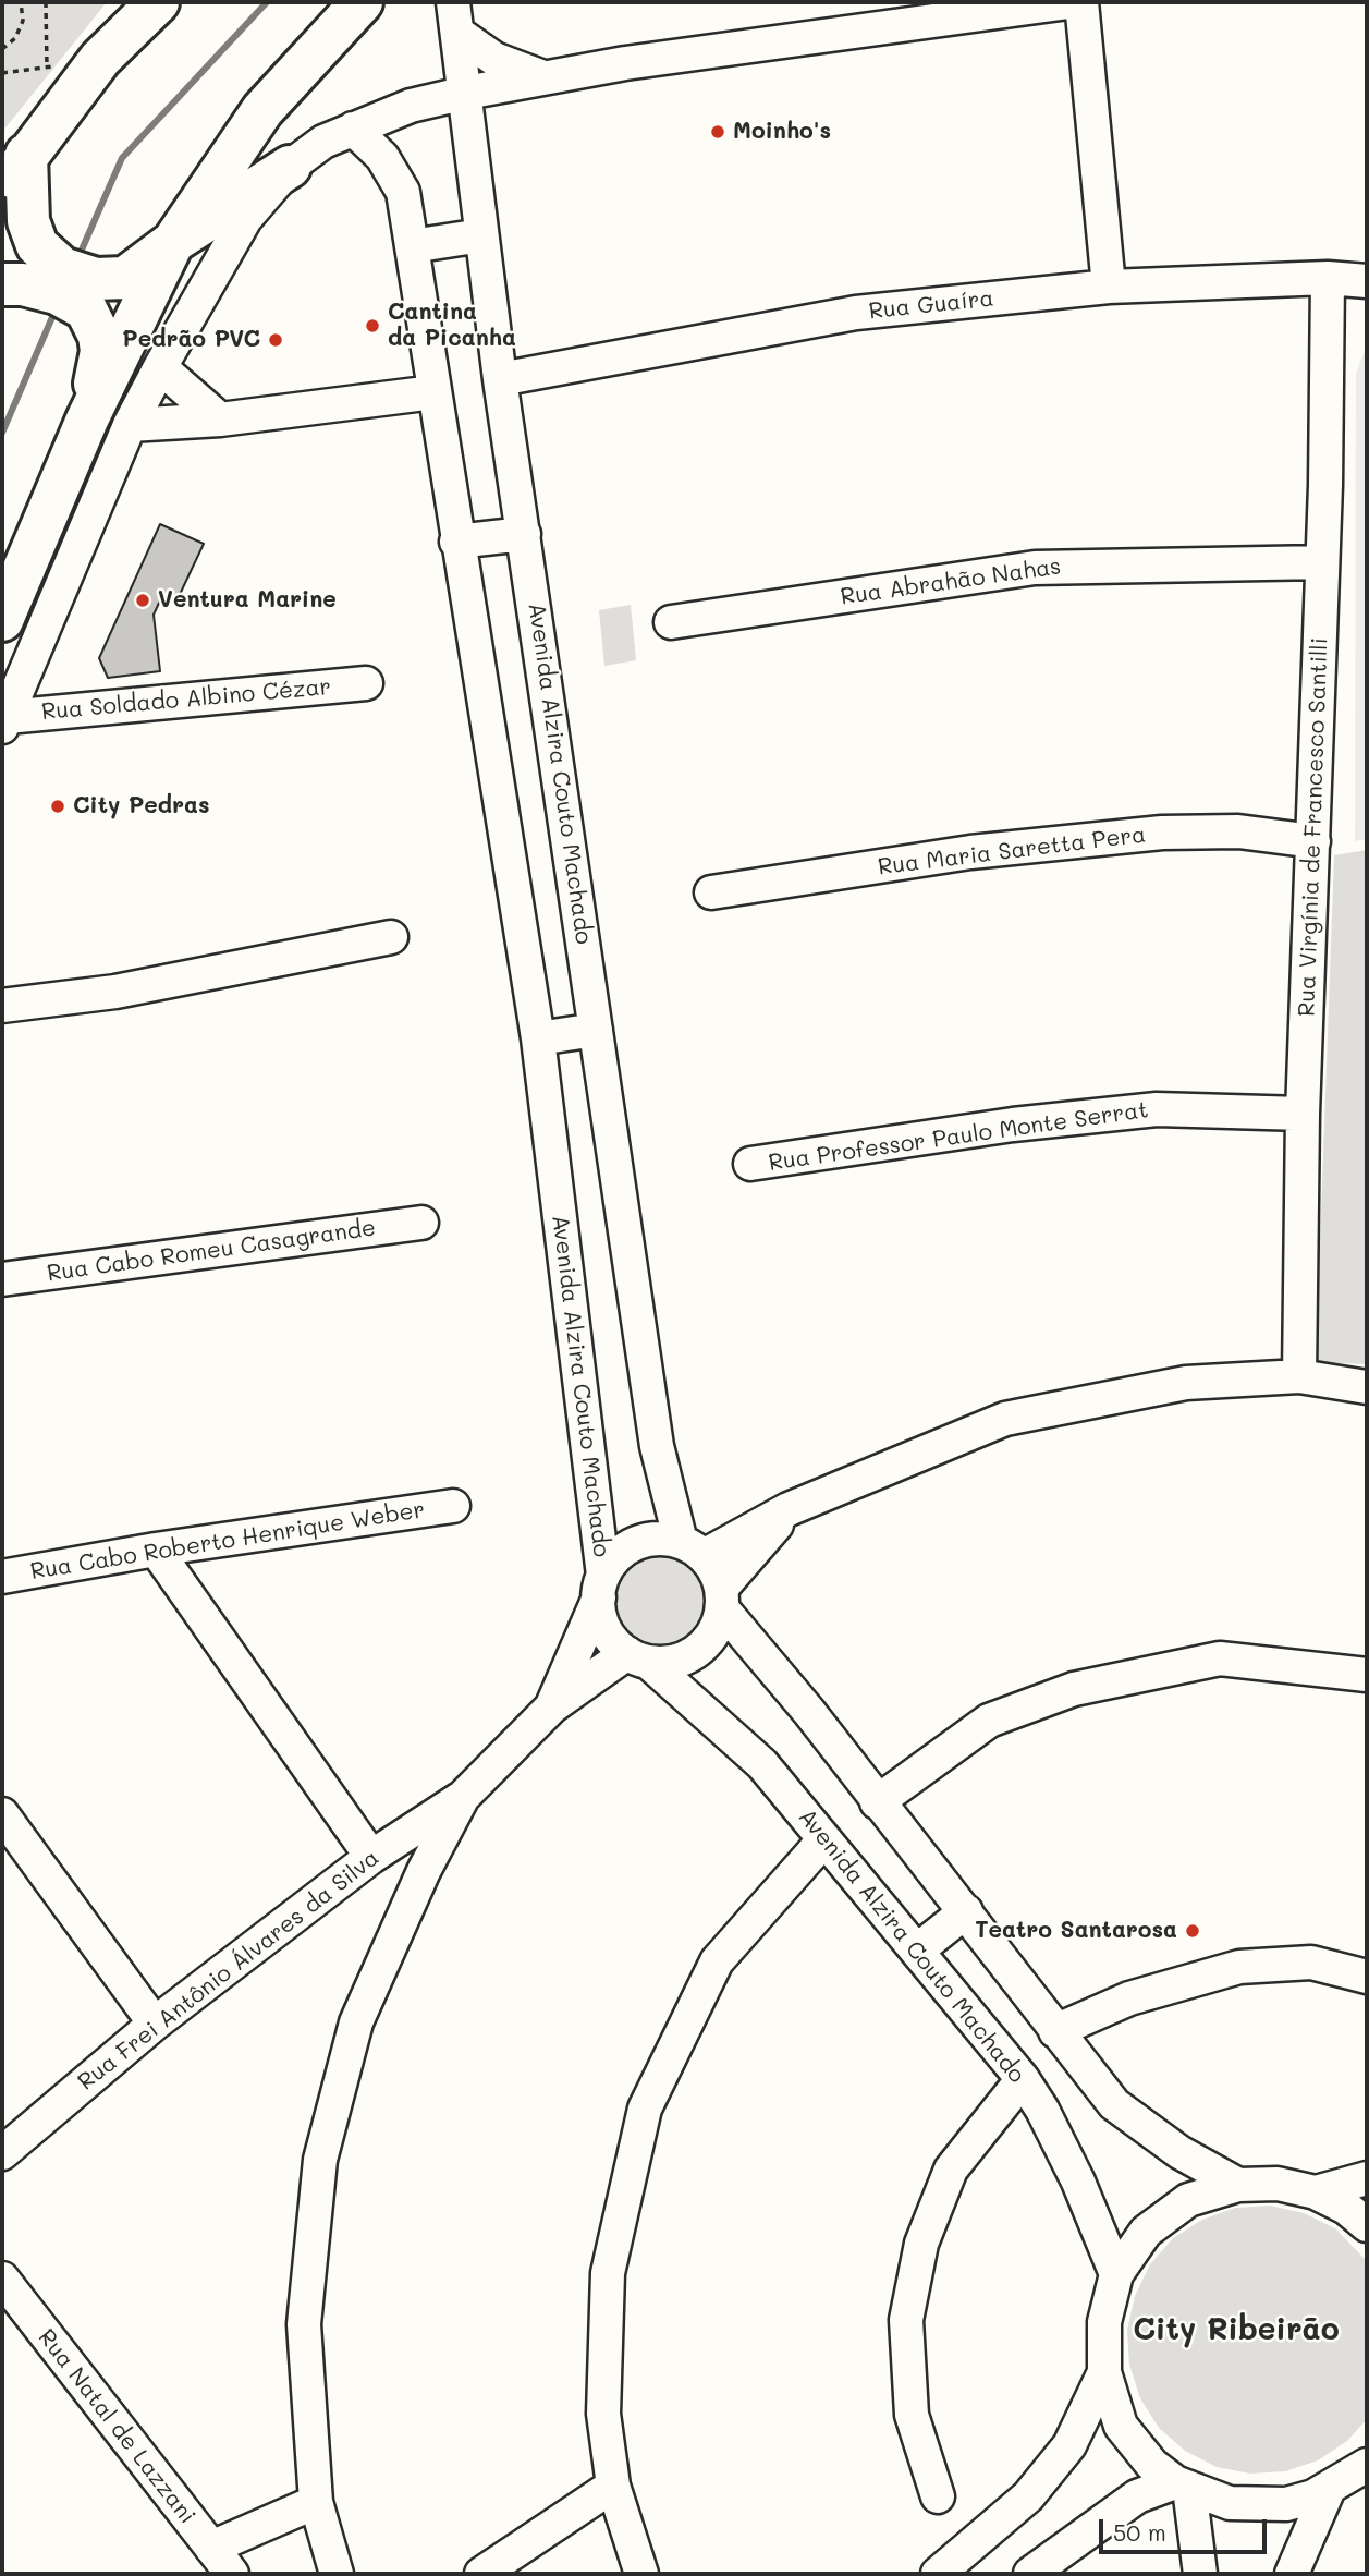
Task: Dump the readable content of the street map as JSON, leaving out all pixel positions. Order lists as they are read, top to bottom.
{
  "streets": {
    "street": [
      "Rua Guaíra",
      "Rua Abrahão Nahas",
      "Rua Soldado Albino Cézar",
      "Avenida Alzira Couto Machado",
      "Rua Virgínia de Francesco Santilli",
      "Rua Maria Saretta Pera",
      "Rua Professor Paulo Monte Serrat",
      "Rua Cabo Romeu Casagrande",
      "Rua Cabo Roberto Henrique Weber",
      "Rua Frei Antônio Álvares da Silva",
      "Rua Natal de Lazzani"
    ]
  },
  "crossings": [
    ["Rua Guaíra", "Avenida Alzira Couto Machado"],
    ["Rua Guaíra", "Rua Virgínia de Francesco Santilli"],
    ["Rua Abrahão Nahas", "Rua Virgínia de Francesco Santilli"],
    ["Rua Virgínia de Francesco Santilli", "Rua Maria Saretta Pera"],
    ["Rua Virgínia de Francesco Santilli", "Rua Professor Paulo Monte Serrat"]
  ],
  "districts": ["City Ribeirão"],
  "places": [
    "Moinho's",
    "Cantina da Picanha",
    "Pedrão PVC",
    "Ventura Marine",
    "City Pedras",
    "Teatro Santarosa"
  ],
  "scale_bar": "50 m"
}
